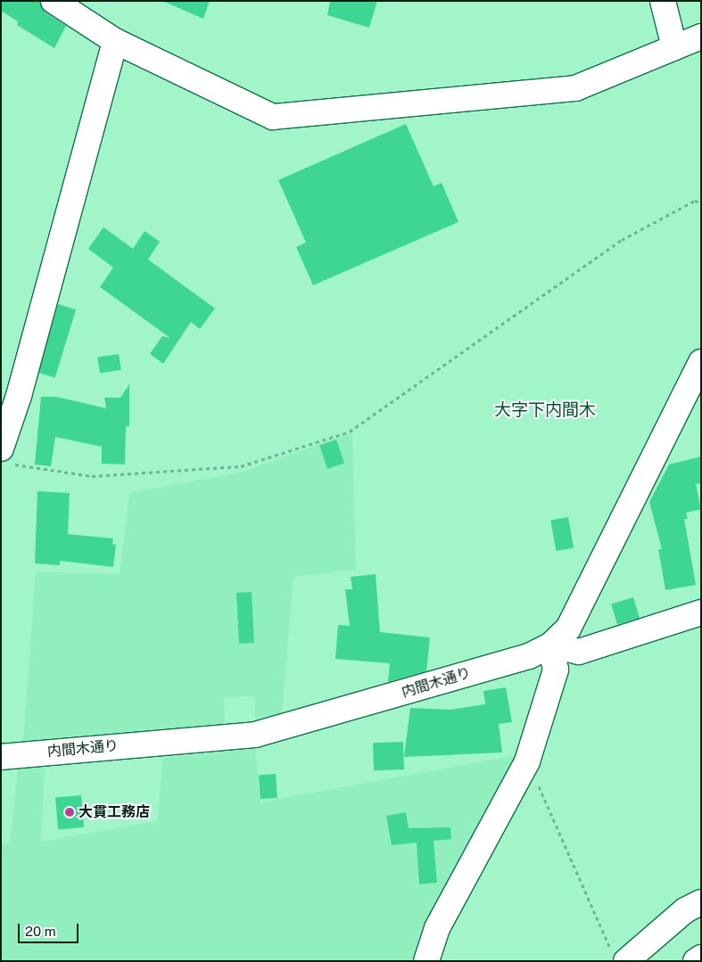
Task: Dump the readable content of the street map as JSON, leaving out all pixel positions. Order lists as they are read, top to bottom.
{
  "streets": {
    "main road": ["内間木通り"]
  },
  "districts": ["大字下内間木"],
  "places": ["大貫工務店"],
  "scale_bar": "20 m"
}
